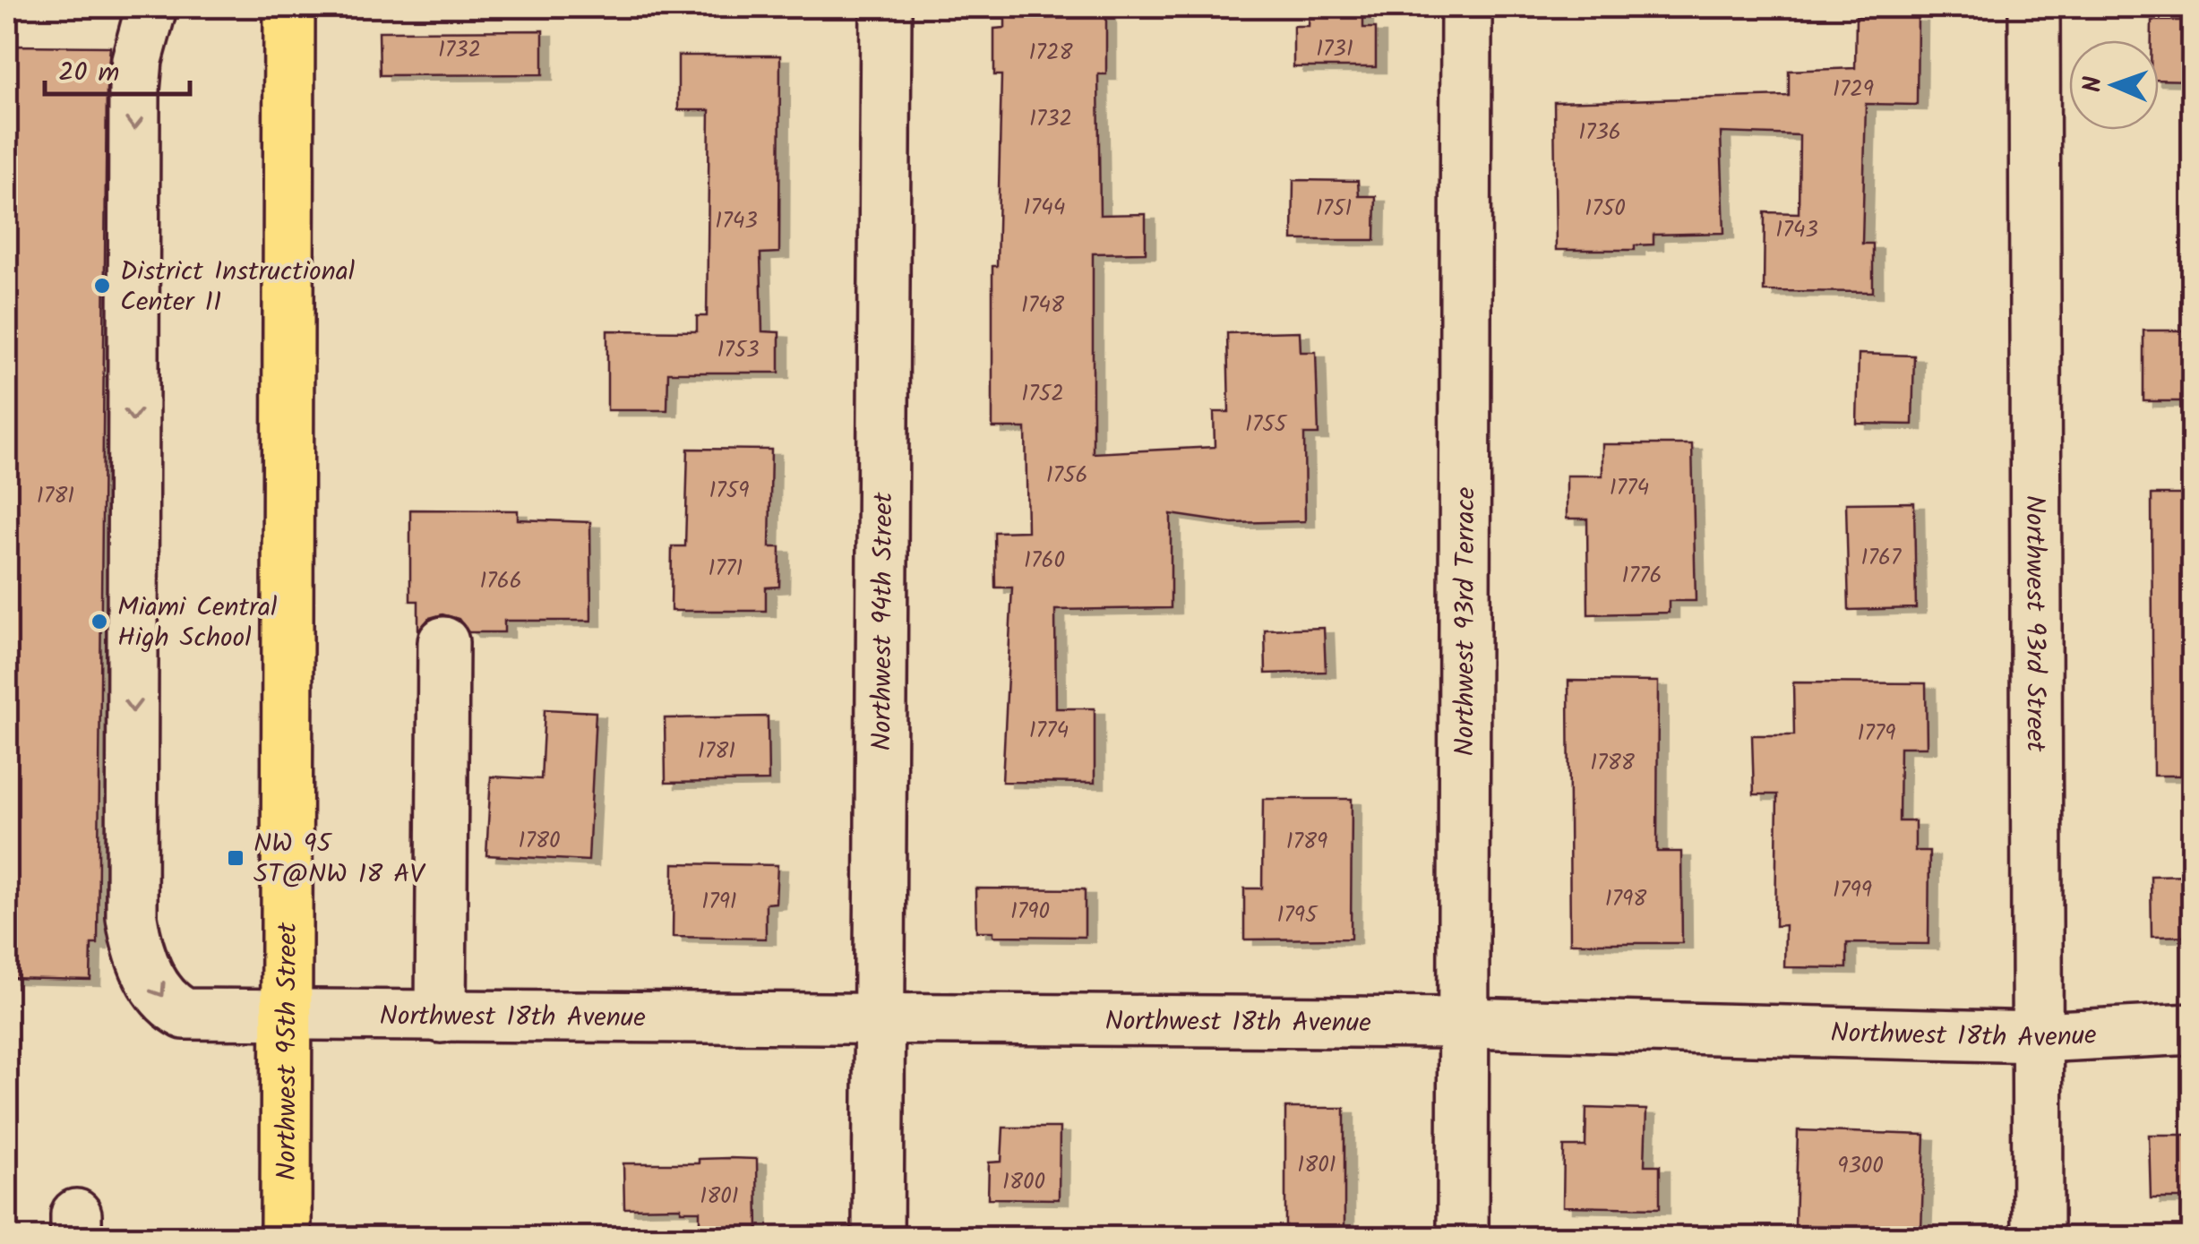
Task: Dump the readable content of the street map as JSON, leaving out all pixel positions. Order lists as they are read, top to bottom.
{
  "streets": {
    "main road": ["Northwest 95th Street"],
    "street": [
      "Northwest 94th Street",
      "Northwest 93rd Terrace",
      "Northwest 93rd Street",
      "Northwest 18th Avenue"
    ]
  },
  "crossings": [
    ["Northwest 94th Street", "Northwest 18th Avenue"],
    ["Northwest 93rd Terrace", "Northwest 18th Avenue"],
    ["Northwest 93rd Street", "Northwest 18th Avenue"],
    ["Northwest 18th Avenue", "Northwest 95th Street"]
  ],
  "places": {
    "other": ["District Instructional Center 11", "Miami Central High School"],
    "transit": ["NW 95 ST@NW 18 AV"]
  },
  "house_numbers": [
    "1731",
    "1732",
    "1728",
    "1729",
    "1732",
    "1736",
    "1744",
    "1751",
    "1750",
    "1743",
    "1743",
    "1748",
    "1753",
    "1752",
    "1755",
    "1756",
    "1774",
    "1759",
    "1781",
    "1767",
    "1760",
    "1771",
    "1776",
    "1766",
    "1774",
    "1779",
    "1781",
    "1788",
    "1780",
    "1789",
    "1799",
    "1798",
    "1791",
    "1790",
    "1795",
    "1801",
    "9300",
    "1800",
    "1801"
  ],
  "scale_bar": "20 m",
  "north": "left"
}
